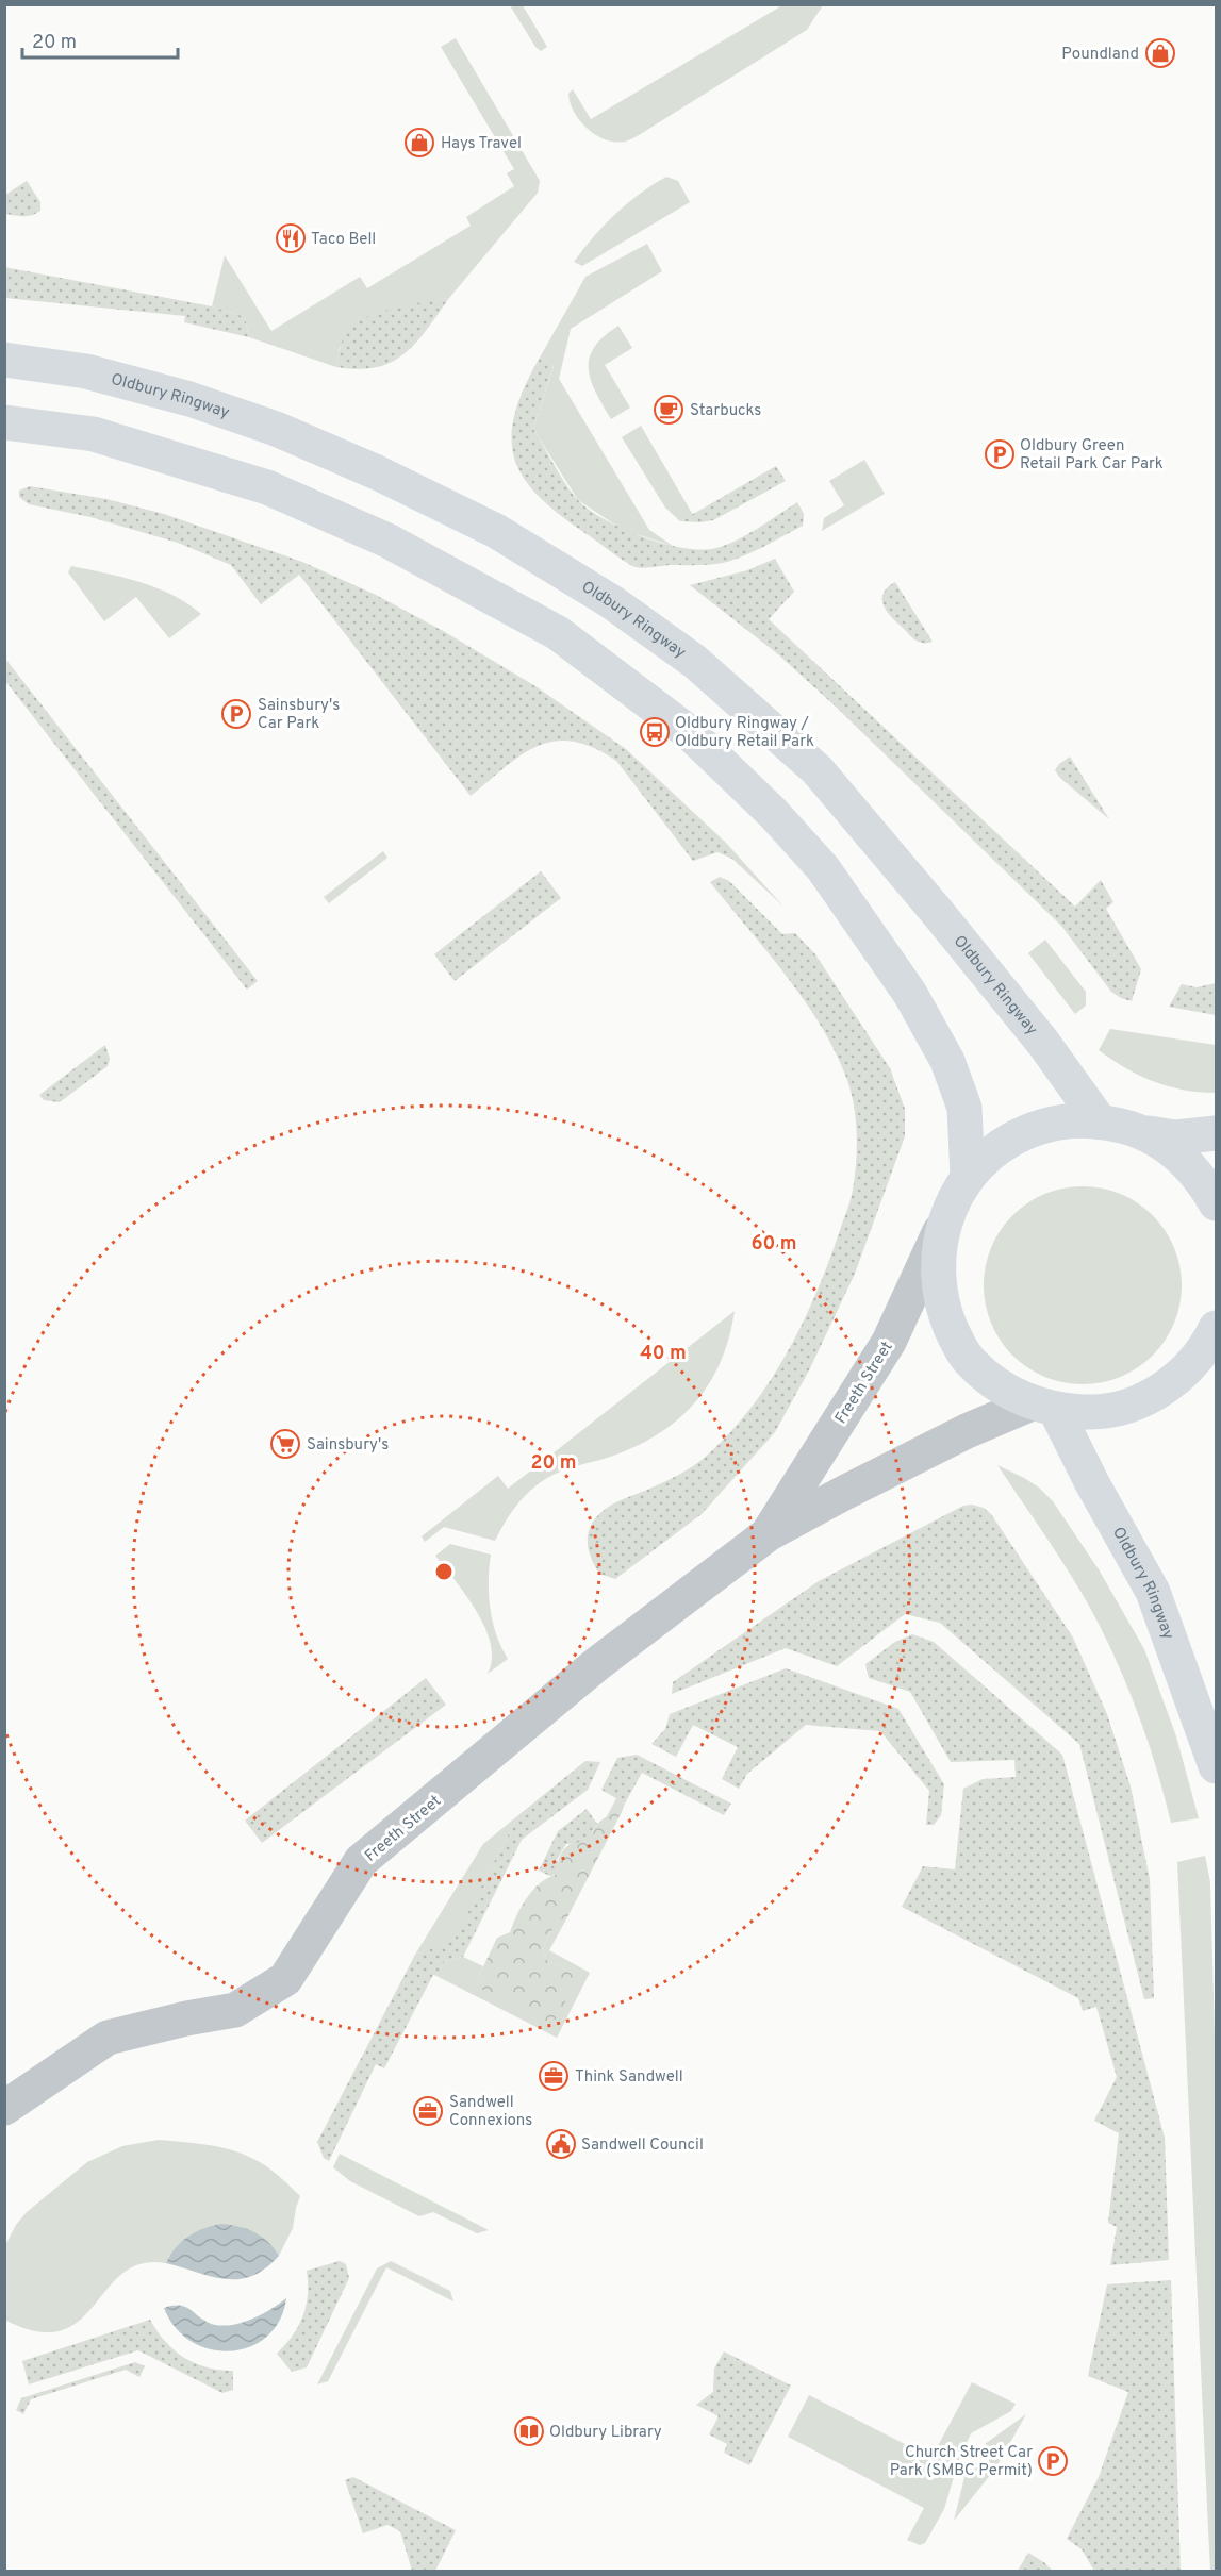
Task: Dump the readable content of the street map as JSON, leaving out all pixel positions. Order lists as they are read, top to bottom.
{
  "streets": {
    "main road": ["Oldbury Ringway"],
    "street": ["Freeth Street"]
  },
  "crossings": [
    ["Oldbury Ringway", "Freeth Street"]
  ],
  "places": {
    "shop": ["Poundland", "Hays Travel"],
    "restaurant": ["Taco Bell"],
    "cafe": ["Starbucks"],
    "parking": ["Oldbury Green Retail Park Car Park", "Sainsbury's Car Park", "Church Street Car Park (SMBC Permit)"],
    "bus stop": ["Oldbury Ringway / Oldbury Retail Park"],
    "supermarket": ["Sainsbury's"],
    "office": ["Think Sandwell", "Sandwell Connexions"],
    "public building": ["Sandwell Council"],
    "library": ["Oldbury Library"]
  },
  "scale_bar": "20 m",
  "rings": ["60 m", "40 m", "20 m"]
}
